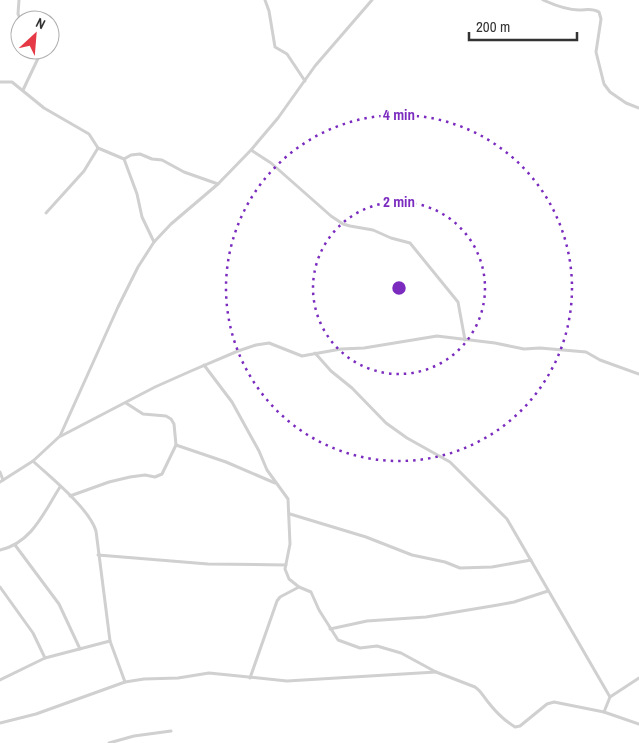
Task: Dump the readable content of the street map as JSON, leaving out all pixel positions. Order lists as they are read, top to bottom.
{
  "scale_bar": "200 m",
  "north": "top right",
  "rings": ["4 min", "2 min"]
}
